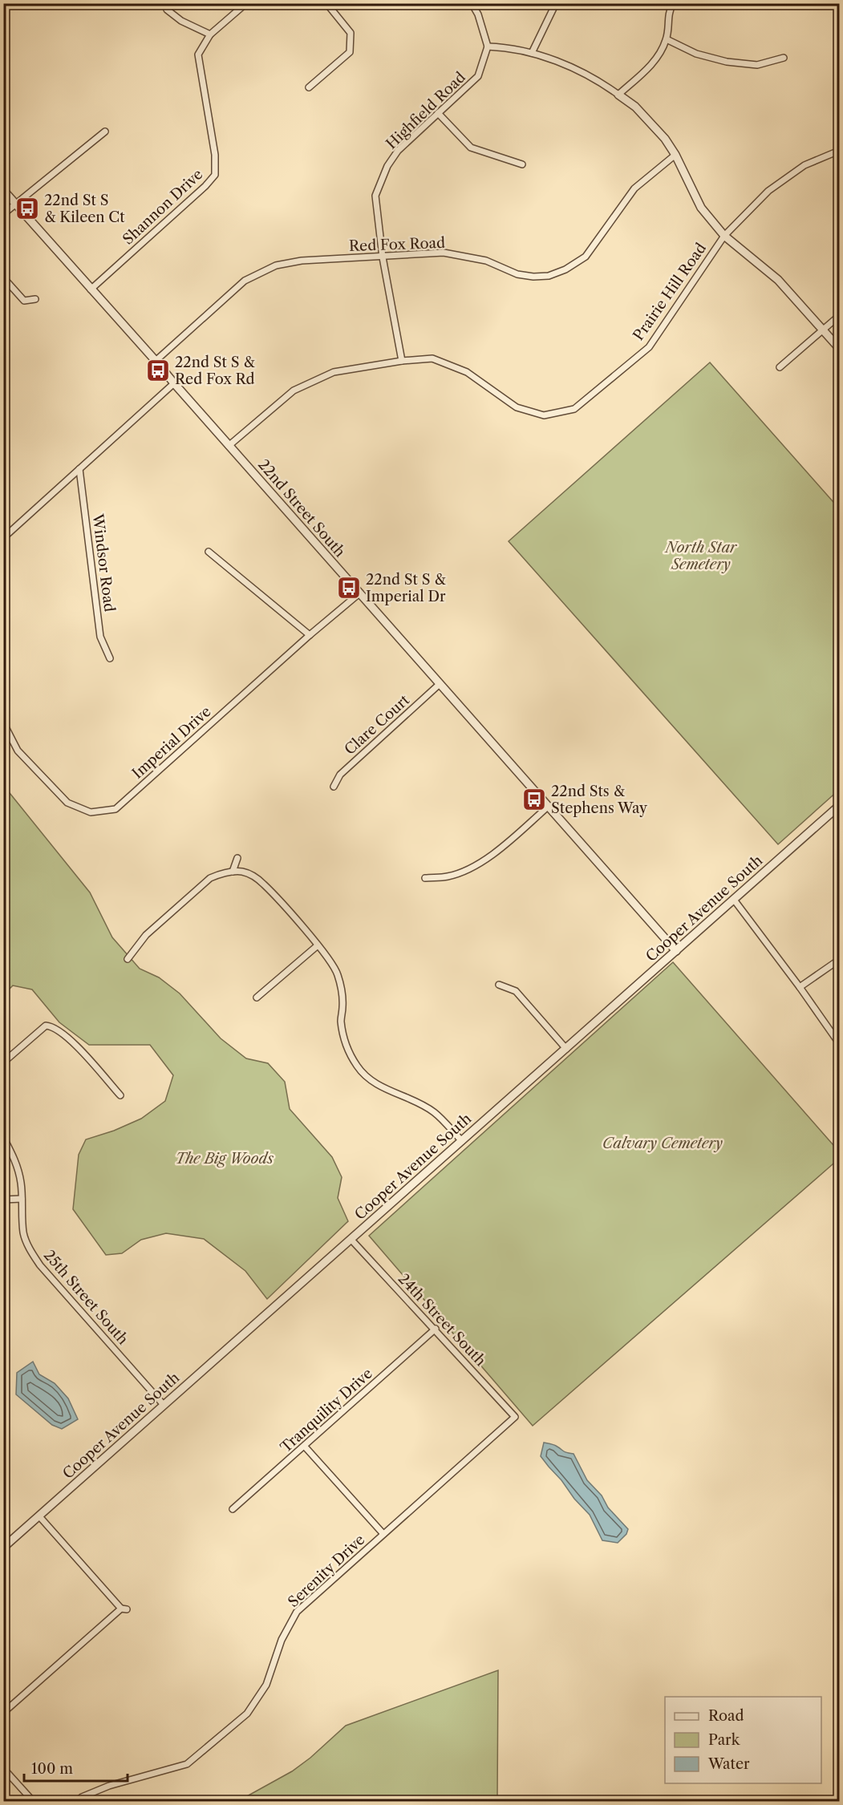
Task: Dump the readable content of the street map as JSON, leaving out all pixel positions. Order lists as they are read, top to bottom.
{
  "streets": {
    "street": [
      "Highfield Road",
      "Shannon Drive",
      "Red Fox Road",
      "Prairie Hill Road",
      "22nd Street South",
      "Windsor Road",
      "Clare Court",
      "Imperial Drive",
      "Cooper Avenue South",
      "25th Street South",
      "24th Street South",
      "Tranquility Drive",
      "Serenity Drive"
    ]
  },
  "crossings": [
    ["Highfield Road", "Red Fox Road"],
    ["Highfield Road", "Prairie Hill Road"],
    ["Shannon Drive", "22nd Street South"],
    ["Red Fox Road", "22nd Street South"],
    ["Prairie Hill Road", "22nd Street South"],
    ["22nd Street South", "Clare Court"],
    ["22nd Street South", "Imperial Drive"],
    ["22nd Street South", "Cooper Avenue South"],
    ["Cooper Avenue South", "25th Street South"],
    ["Cooper Avenue South", "24th Street South"],
    ["24th Street South", "Tranquility Drive"],
    ["24th Street South", "Serenity Drive"]
  ],
  "parks": ["North Star Semetery", "Calvary Cemetery", "The Big Woods"],
  "places": {
    "bus stop": [
      "22nd St S & Kileen Ct",
      "22nd St S & Red Fox Rd",
      "22nd St S & Imperial Dr",
      "22nd Sts & Stephens Way"
    ]
  },
  "legend": ["Road", "Park", "Water"],
  "scale_bar": "100 m"
}
